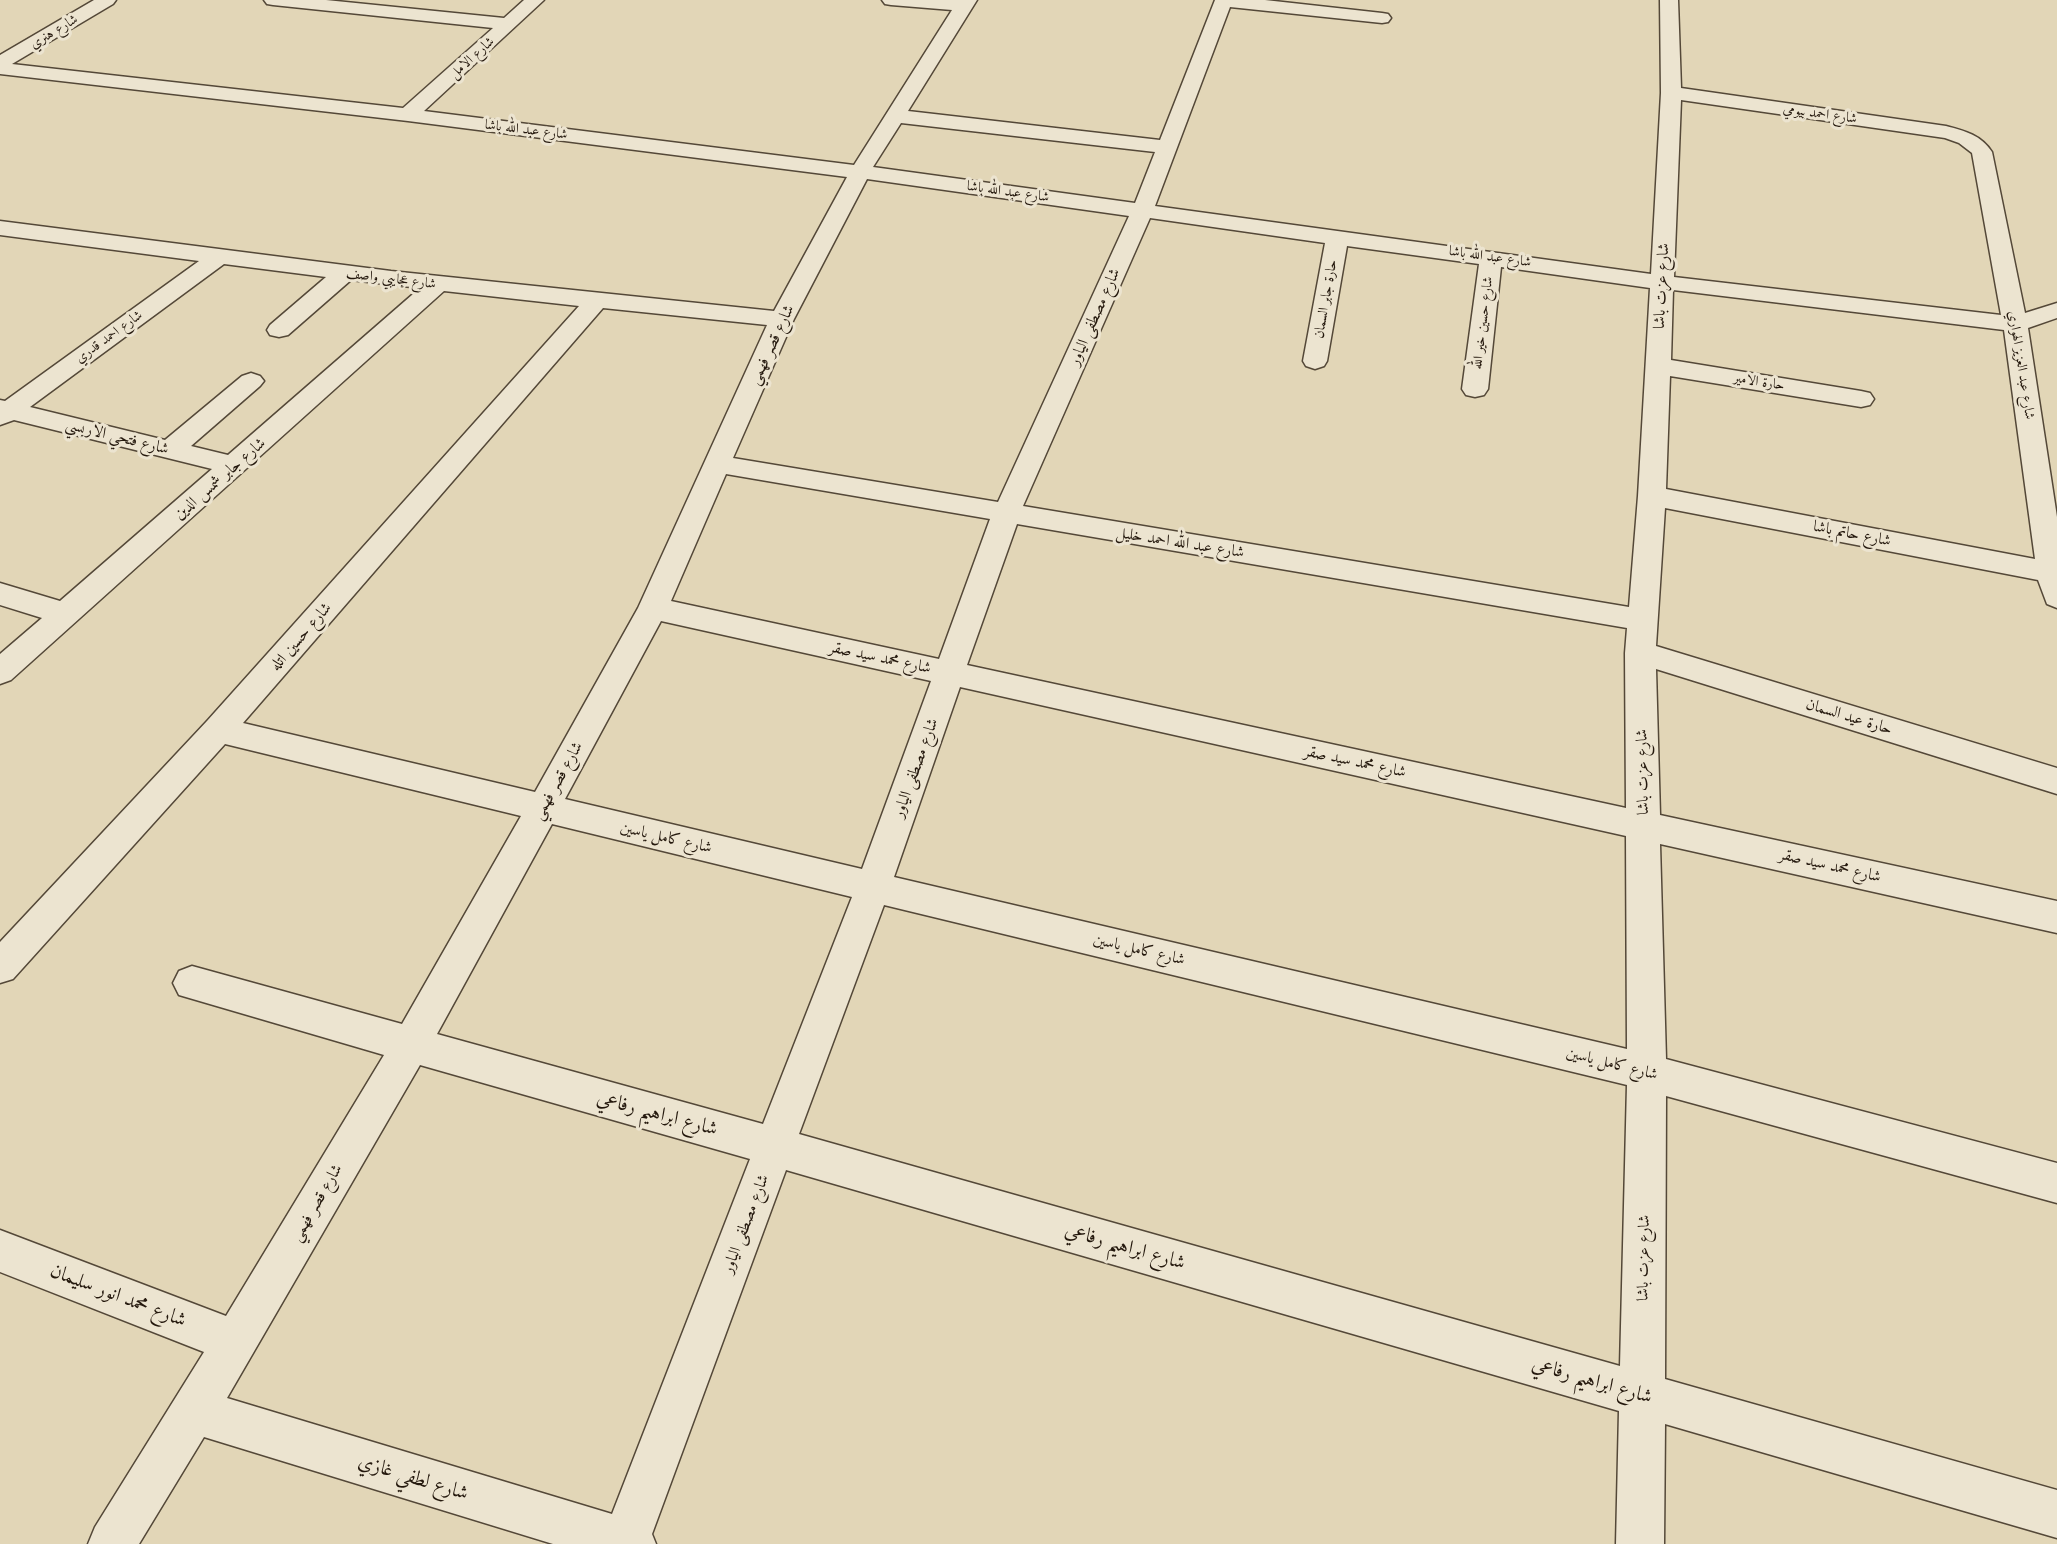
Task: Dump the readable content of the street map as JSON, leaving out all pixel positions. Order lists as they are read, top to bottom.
{
  "streets": {
    "street": [
      "شارع هنري",
      "شارع الامل",
      "شارع احمد بيومي",
      "شارع عبد الله باشا",
      "شارع عجايبي واصف",
      "شارع عزت باشا",
      "حارة جابر السمان",
      "شارع مصطفى الياور",
      "شارع حسين خير الله",
      "شارع احمد قدري",
      "شارع قصر فهمي",
      "شارع عبد العزيز الهواري",
      "حارة الامير",
      "شارع فتحي الاربسي",
      "شارع جابر شمس الدين",
      "شارع حاتم باشا",
      "شارع عبد الله احمد خليل",
      "شارع حسين اتله",
      "شارع محمد سيد صقر",
      "حارة عيد السمان",
      "شارع كامل ياسين",
      "شارع ابراهيم رفاعي",
      "شارع محمد انور سليمان",
      "شارع لطفي غازي"
    ]
  },
  "crossings": [
    ["شارع الامل", "شارع عبد الله باشا"],
    ["شارع احمد بيومي", "شارع عزت باشا"],
    ["شارع احمد بيومي", "شارع عبد العزيز الهواري"],
    ["شارع عبد الله باشا", "شارع عزت باشا"],
    ["شارع عبد الله باشا", "حارة جابر السمان"],
    ["شارع عبد الله باشا", "شارع مصطفى الياور"],
    ["شارع عبد الله باشا", "شارع حسين خير الله"],
    ["شارع عبد الله باشا", "شارع قصر فهمي"],
    ["شارع عبد الله باشا", "شارع عبد العزيز الهواري"],
    ["شارع عجايبي واصف", "شارع احمد قدري"],
    ["شارع عجايبي واصف", "شارع قصر فهمي"],
    ["شارع عجايبي واصف", "شارع جابر شمس الدين"],
    ["شارع عجايبي واصف", "شارع حسين اتله"],
    ["شارع عزت باشا", "حارة الامير"],
    ["شارع عزت باشا", "شارع حاتم باشا"],
    ["شارع عزت باشا", "شارع عبد الله احمد خليل"],
    ["شارع عزت باشا", "شارع محمد سيد صقر"],
    ["شارع عزت باشا", "حارة عيد السمان"],
    ["شارع عزت باشا", "شارع كامل ياسين"],
    ["شارع عزت باشا", "شارع ابراهيم رفاعي"],
    ["شارع مصطفى الياور", "شارع عبد الله احمد خليل"],
    ["شارع مصطفى الياور", "شارع محمد سيد صقر"],
    ["شارع مصطفى الياور", "شارع كامل ياسين"],
    ["شارع مصطفى الياور", "شارع ابراهيم رفاعي"],
    ["شارع مصطفى الياور", "شارع لطفي غازي"],
    ["شارع احمد قدري", "شارع فتحي الاربسي"],
    ["شارع قصر فهمي", "شارع عبد الله احمد خليل"],
    ["شارع قصر فهمي", "شارع محمد سيد صقر"],
    ["شارع قصر فهمي", "شارع كامل ياسين"],
    ["شارع قصر فهمي", "شارع ابراهيم رفاعي"],
    ["شارع قصر فهمي", "شارع محمد انور سليمان"],
    ["شارع قصر فهمي", "شارع لطفي غازي"],
    ["شارع عبد العزيز الهواري", "شارع حاتم باشا"],
    ["شارع فتحي الاربسي", "شارع جابر شمس الدين"],
    ["شارع حسين اتله", "شارع كامل ياسين"]
  ]
}
